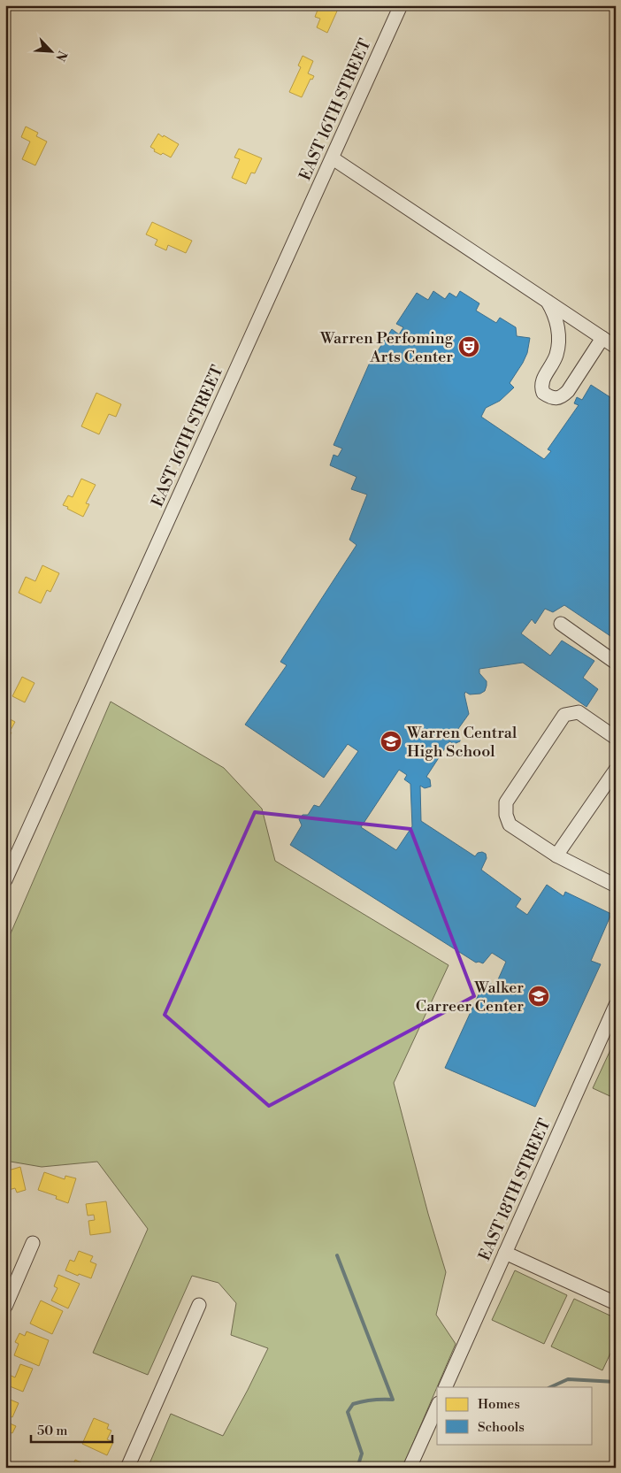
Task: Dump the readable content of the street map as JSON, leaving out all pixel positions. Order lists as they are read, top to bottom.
{
  "streets": {
    "street": ["EAST 16TH STREET", "EAST 18TH STREET"]
  },
  "places": {
    "theatre": ["Warren Perfoming Arts Center"],
    "school or university": ["Warren Central High School", "Walker Carreer Center"]
  },
  "legend": ["Homes", "Schools"],
  "scale_bar": "50 m",
  "north": "bottom right"
}
